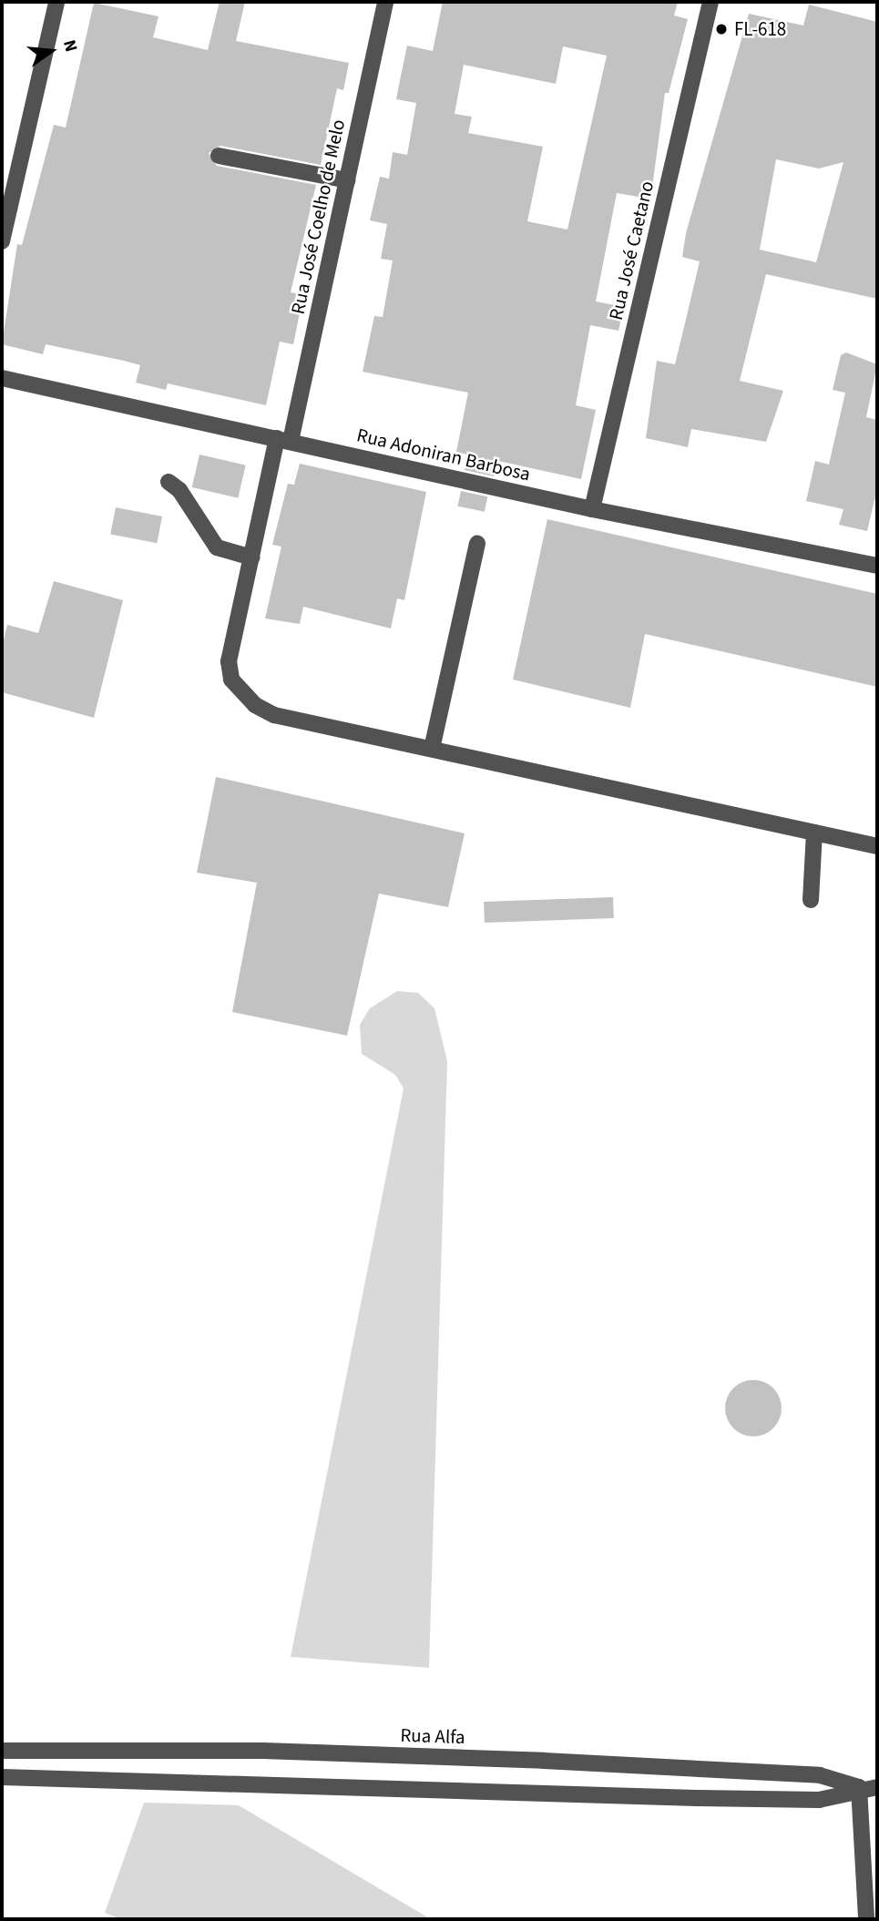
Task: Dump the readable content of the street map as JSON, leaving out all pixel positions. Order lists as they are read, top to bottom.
{
  "streets": {
    "street": [
      "Rua José Coelho de Melo",
      "Rua José Caetano",
      "Rua Adoniran Barbosa",
      "Rua Alfa"
    ]
  },
  "crossings": [
    ["Rua José Coelho de Melo", "Rua Adoniran Barbosa"],
    ["Rua José Caetano", "Rua Adoniran Barbosa"]
  ],
  "places": ["FL-618"],
  "north": "right"
}
